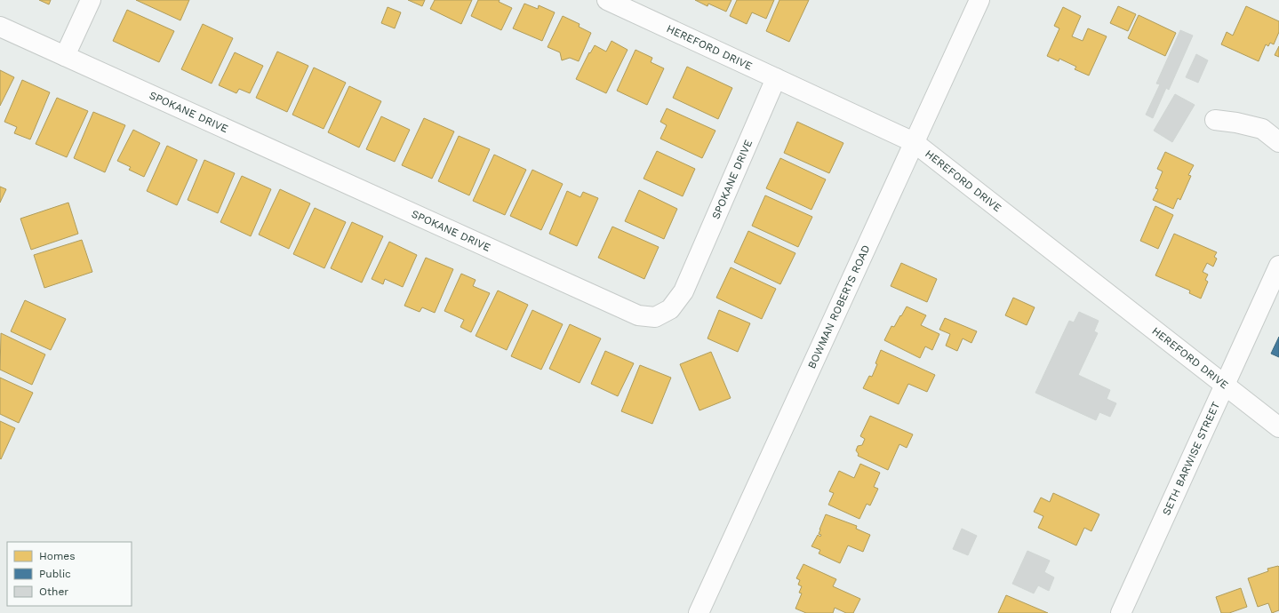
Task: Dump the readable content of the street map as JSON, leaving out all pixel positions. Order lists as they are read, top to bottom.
{
  "streets": {
    "street": [
      "HEREFORD DRIVE",
      "SPOKANE DRIVE",
      "BOWMAN ROBERTS ROAD",
      "SETH BARWISE STREET"
    ]
  },
  "crossings": [
    ["HEREFORD DRIVE", "SPOKANE DRIVE"],
    ["HEREFORD DRIVE", "BOWMAN ROBERTS ROAD"],
    ["HEREFORD DRIVE", "SETH BARWISE STREET"]
  ],
  "legend": ["Homes", "Public", "Other"]
}
